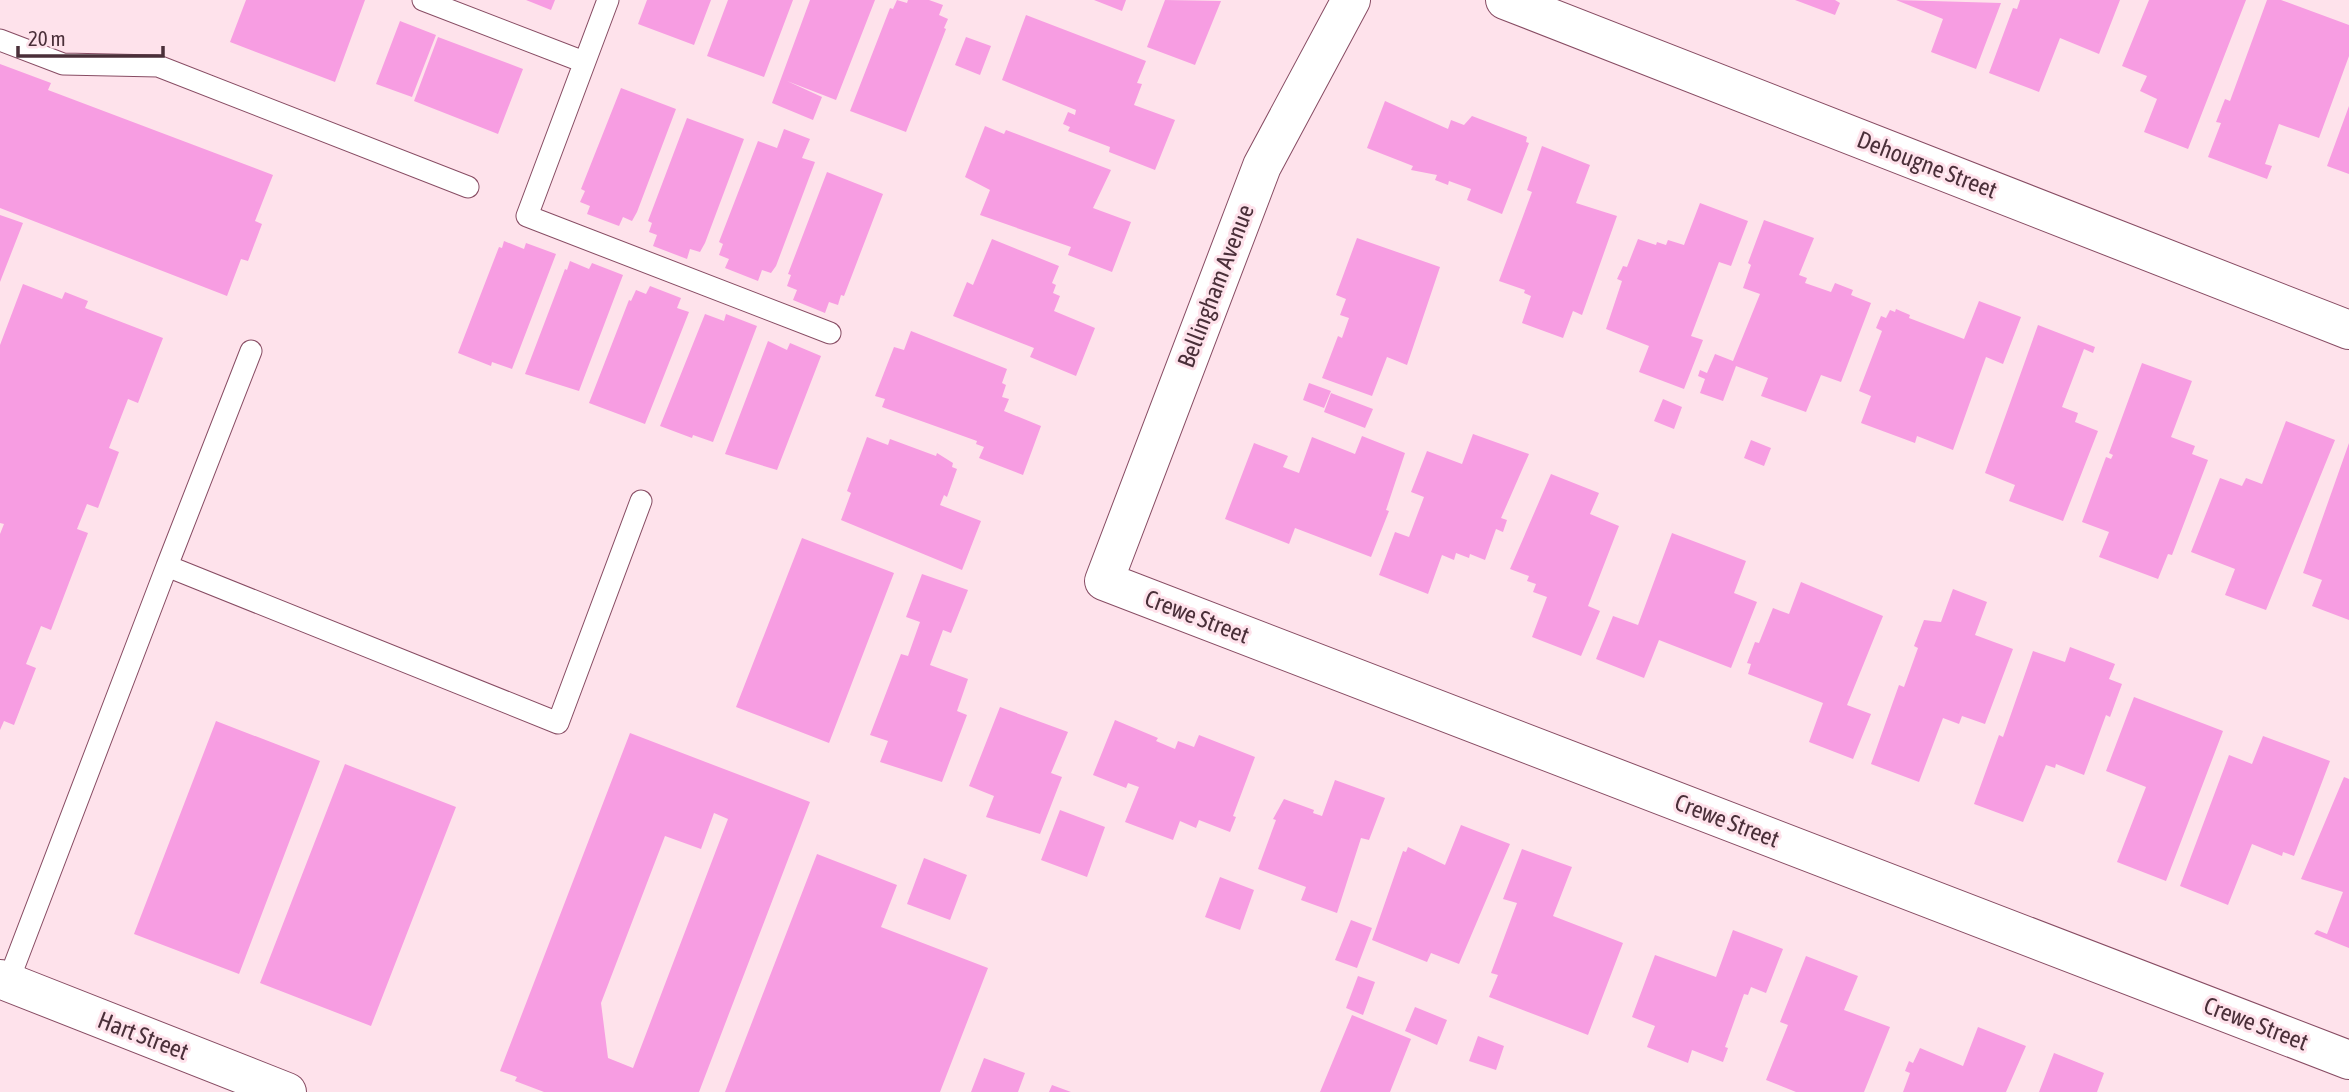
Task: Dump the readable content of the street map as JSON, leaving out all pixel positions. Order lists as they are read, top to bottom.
{
  "streets": {
    "street": [
      "Dehougne Street",
      "Bellingham Avenue",
      "Crewe Street",
      "Hart Street"
    ]
  },
  "crossings": [
    ["Bellingham Avenue", "Crewe Street"]
  ],
  "scale_bar": "20 m"
}
